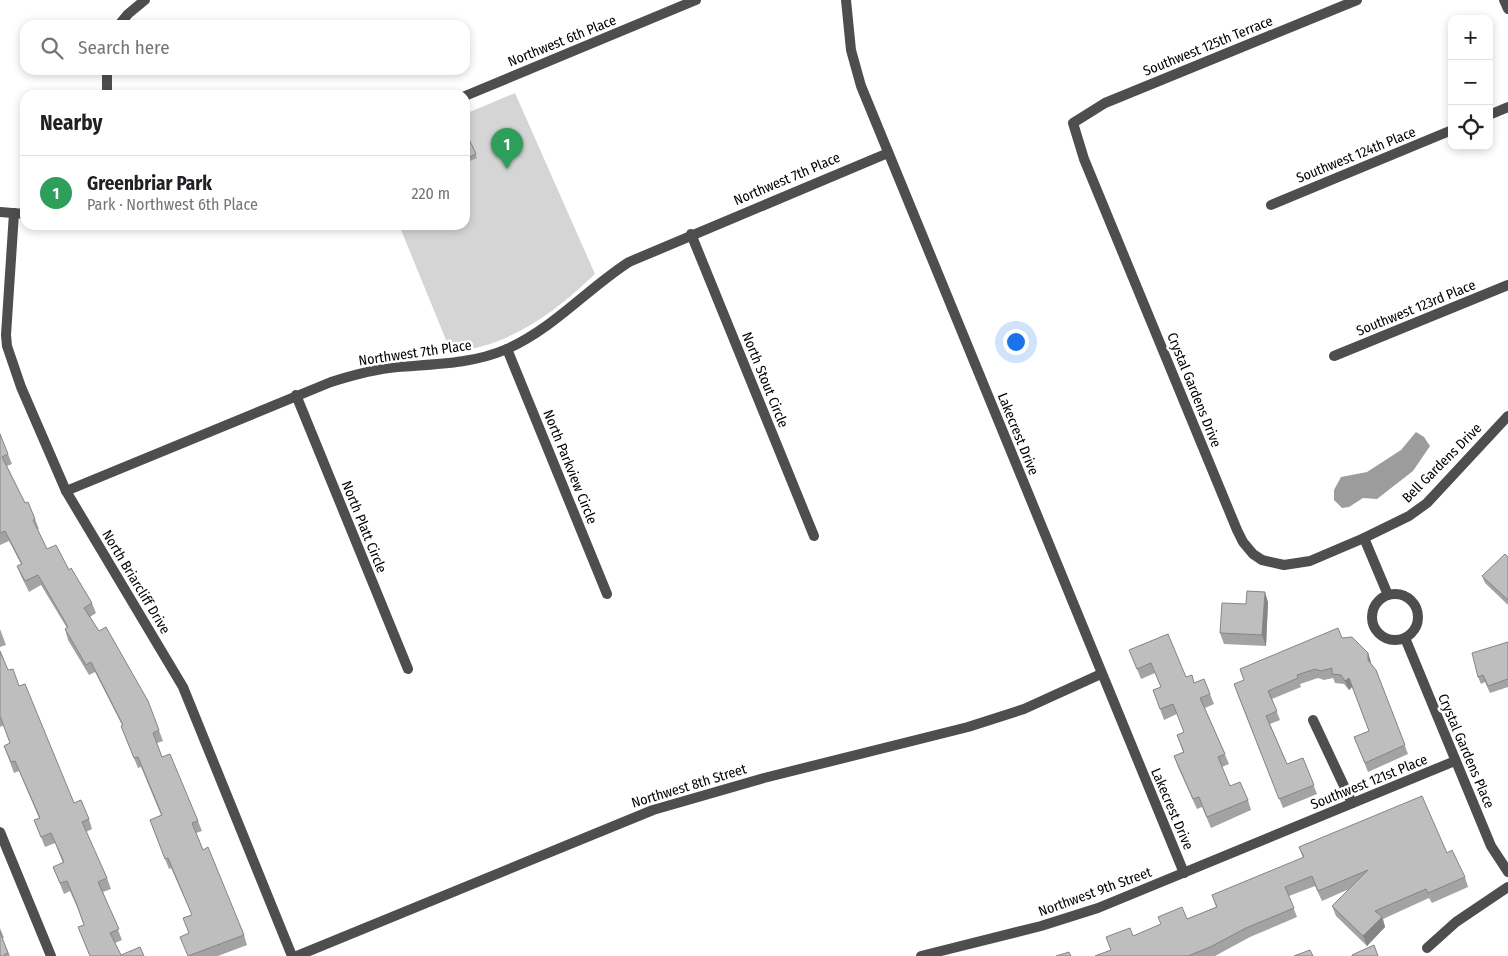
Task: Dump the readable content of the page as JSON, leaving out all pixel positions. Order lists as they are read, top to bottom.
{
  "streets": {
    "street": [
      "Northwest 6th Place",
      "Southwest 125th Terrace",
      "Southwest 124th Place",
      "Northwest 7th Place",
      "Southwest 123rd Place",
      "North Stout Circle",
      "Crystal Gardens Drive",
      "Lakecrest Drive",
      "Bell Gardens Drive",
      "North Parkview Circle",
      "North Platt Circle",
      "North Briarcliff Drive",
      "Crystal Gardens Place",
      "Southwest 121st Place",
      "Northwest 8th Street",
      "Northwest 9th Street"
    ]
  },
  "crossings": [
    ["Southwest 125th Terrace", "Crystal Gardens Drive"],
    ["Northwest 7th Place", "North Stout Circle"],
    ["Northwest 7th Place", "Lakecrest Drive"],
    ["Northwest 7th Place", "North Parkview Circle"],
    ["Northwest 7th Place", "North Platt Circle"],
    ["Northwest 7th Place", "North Briarcliff Drive"],
    ["Crystal Gardens Drive", "Bell Gardens Drive"],
    ["Lakecrest Drive", "Northwest 8th Street"],
    ["Lakecrest Drive", "Northwest 9th Street"],
    ["Crystal Gardens Place", "Southwest 121st Place"],
    ["Southwest 121st Place", "Northwest 9th Street"]
  ],
  "page": {
    "map_buttons": ["+", "−"],
    "search": "Search here",
    "heading": "Nearby",
    "pins": "1",
    "list": [
      {
        "mark": "1",
        "name": "Greenbriar Park",
        "note": "Park · Northwest 6th Place",
        "value": "220 m"
      }
    ]
  }
}
